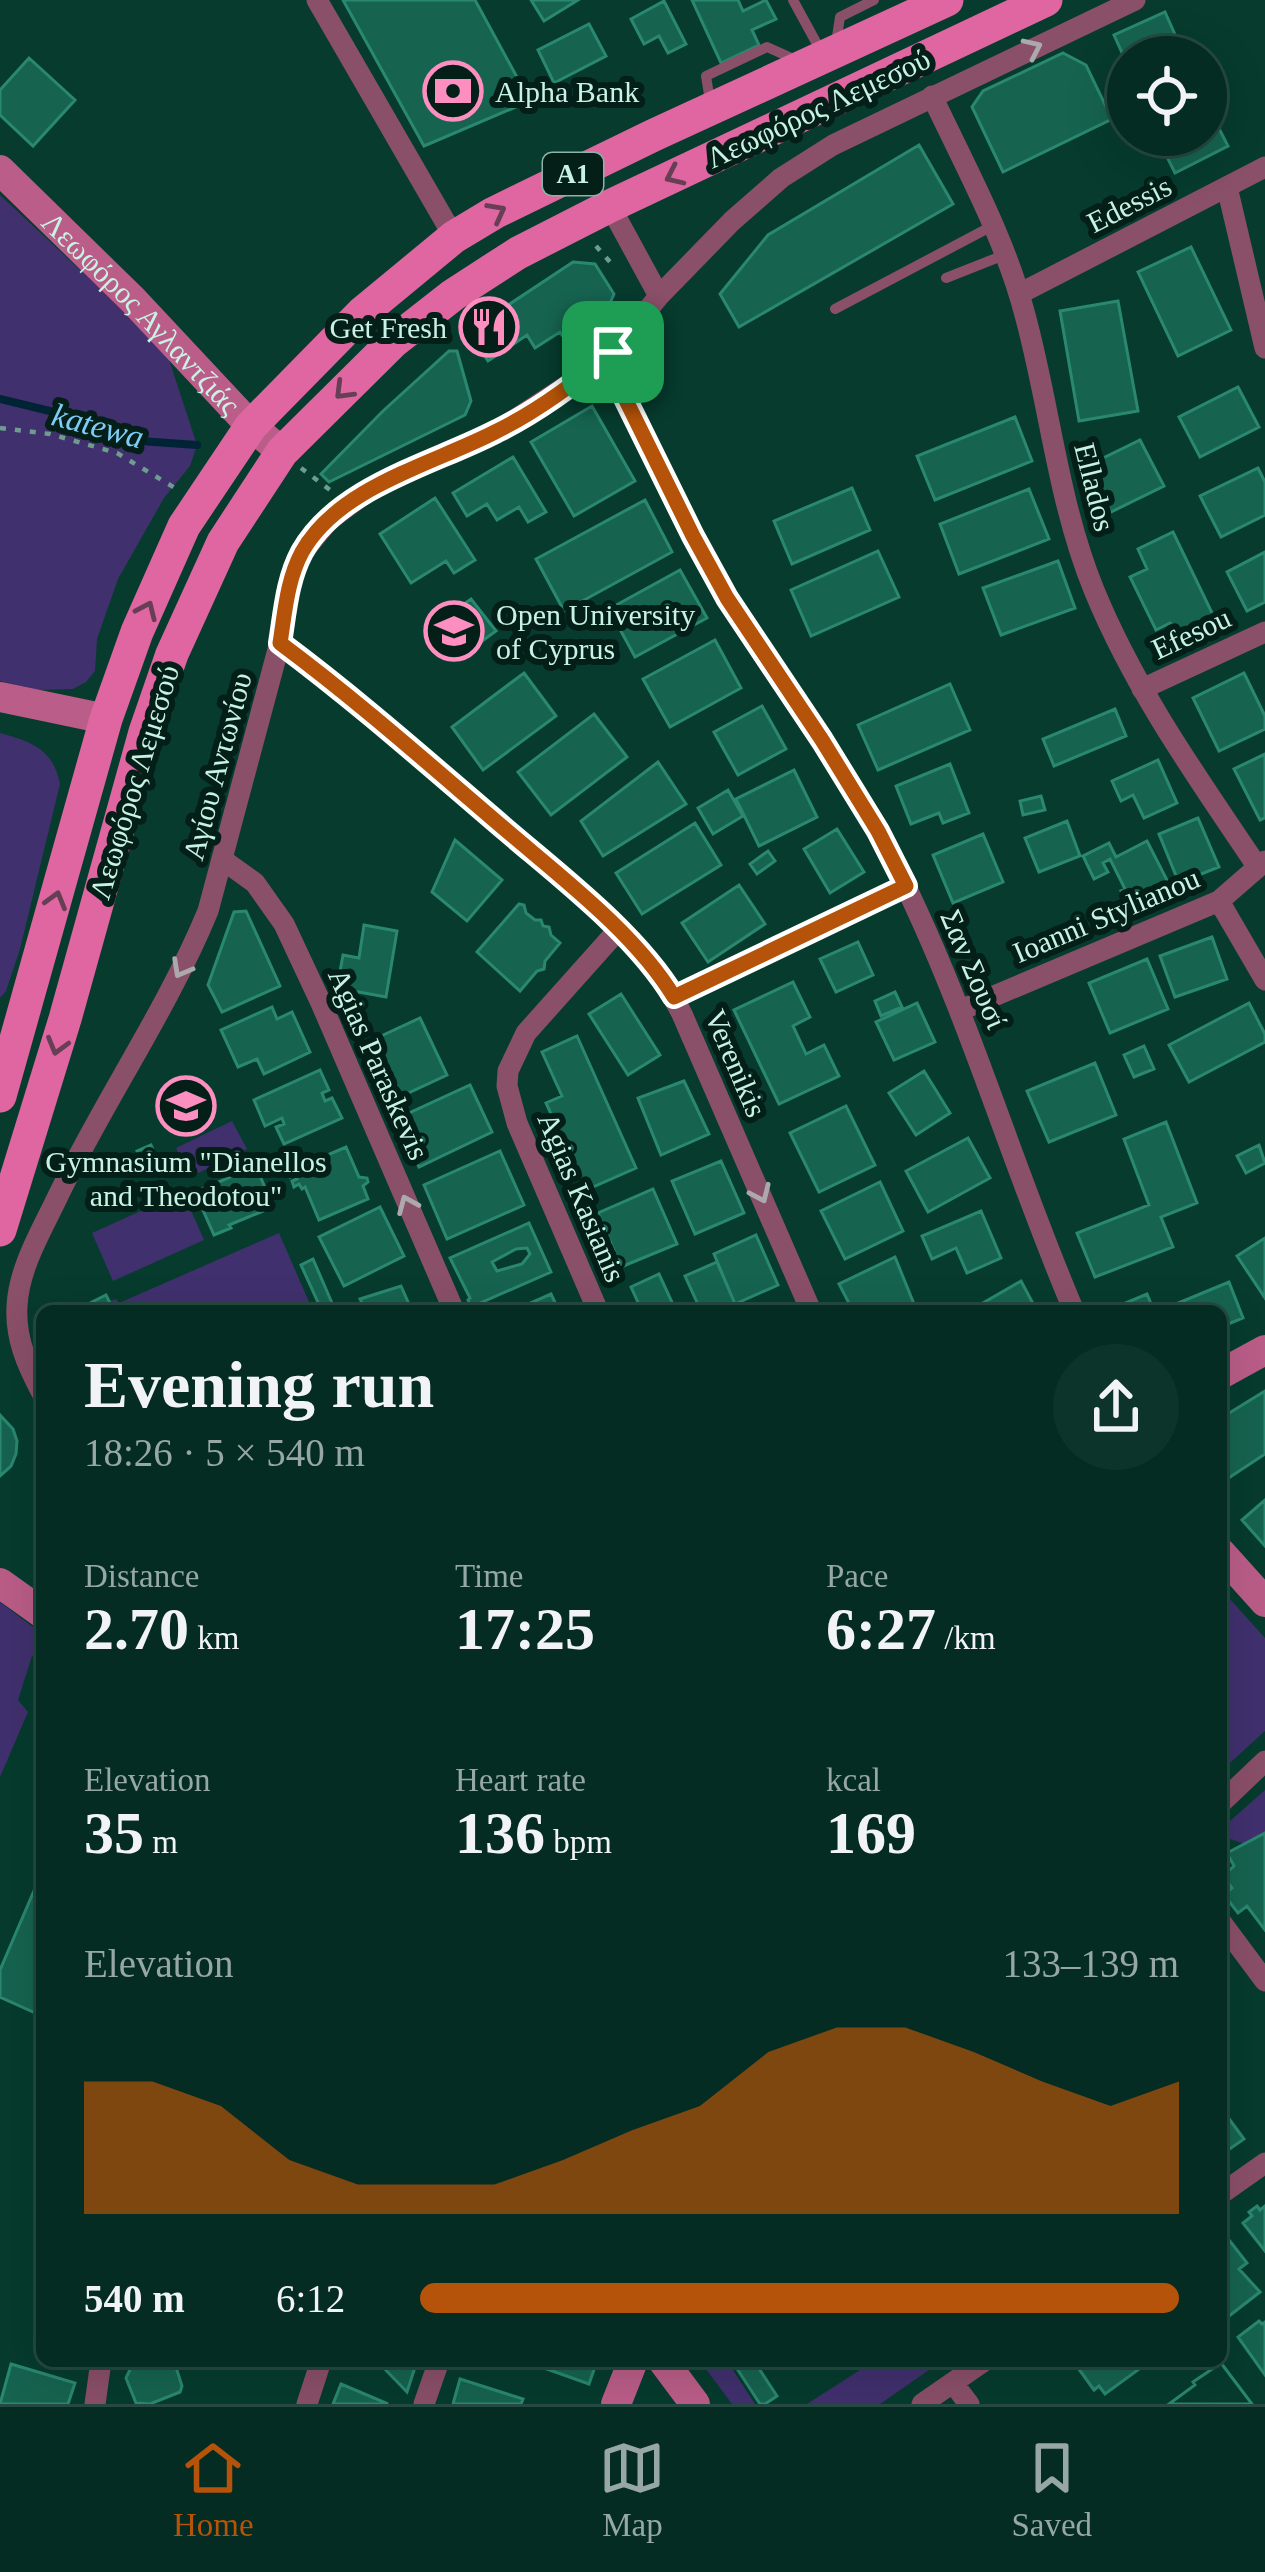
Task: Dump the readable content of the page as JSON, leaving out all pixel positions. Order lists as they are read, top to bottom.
{
  "streets": {
    "main road": ["Λεωφόρος Λεμεσού", "A1", "Λεωφόρος Αγλαντζιάς"],
    "street": [
      "Edessis",
      "Ellados",
      "Efesou",
      "Αγίου Αντωνίου",
      "Ioanni Stylianou",
      "Σαν Σουσί",
      "Verenikis",
      "Agias Paraskevis",
      "Agias Kasianis"
    ]
  },
  "crossings": [
    ["Λεωφόρος Λεμεσού", "Λεωφόρος Αγλαντζιάς"],
    ["Edessis", "Ellados"],
    ["Ellados", "Efesou"],
    ["Ellados", "Αγίου Αντωνίου"],
    ["Ellados", "Ioanni Stylianou"],
    ["Αγίου Αντωνίου", "Σαν Σουσί"],
    ["Αγίου Αντωνίου", "Verenikis"],
    ["Αγίου Αντωνίου", "Agias Paraskevis"],
    ["Ioanni Stylianou", "Σαν Σουσί"],
    ["Verenikis", "Agias Kasianis"]
  ],
  "one_way": ["Verenikis", "Agias Paraskevis"],
  "water": ["katewa"],
  "places": {
    "bank": ["Alpha Bank"],
    "restaurant": ["Get Fresh"],
    "school or university": ["Open University of Cyprus", "Gymnasium \"Dianellos and Theodotou\""]
  },
  "page": {
    "heading": ["Evening run", "18:26 · 5 × 540 m"],
    "stats": [
      ["Distance", "2.70 km"],
      ["Time", "17:25"],
      ["Pace", "6:27 /km"],
      ["Elevation", "35 m"],
      ["Heart rate", "136 bpm"],
      ["kcal", "169"]
    ],
    "chart": ["Elevation", "133–139 m"],
    "list": [
      {
        "name": "540 m",
        "note": "6:12"
      }
    ],
    "tabs": ["Home", "Map", "Saved"]
  }
}
